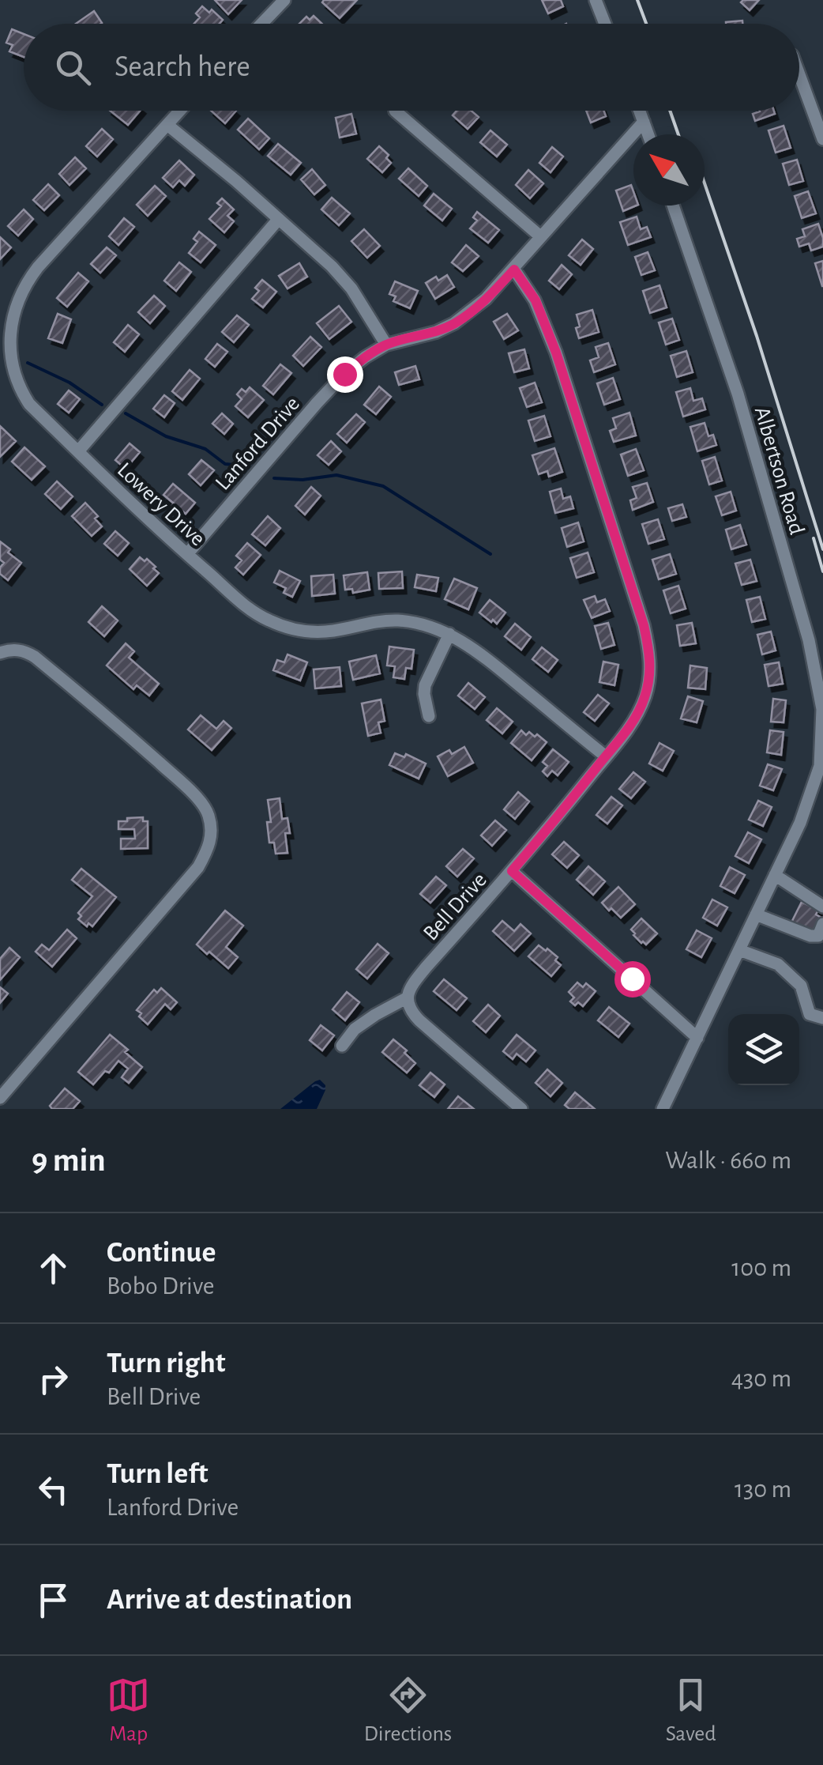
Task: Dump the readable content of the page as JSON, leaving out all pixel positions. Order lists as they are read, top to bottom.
{
  "streets": {
    "street": [
      "Lanford Drive",
      "Albertson Road",
      "Lowery Drive",
      "Bell Drive"
    ]
  },
  "crossings": [
    ["Lanford Drive", "Lowery Drive"],
    ["Lanford Drive", "Bell Drive"],
    ["Lowery Drive", "Bell Drive"]
  ],
  "north": "top left",
  "page": {
    "search": "Search here",
    "heading": ["9 min", "Walk · 660 m"],
    "list": [
      ["Continue", "Bobo Drive", "100 m"],
      ["Turn right", "Bell Drive", "430 m"],
      ["Turn left", "Lanford Drive", "130 m"],
      "Arrive at destination"
    ],
    "nav": ["Map", "Directions", "Saved"]
  }
}
